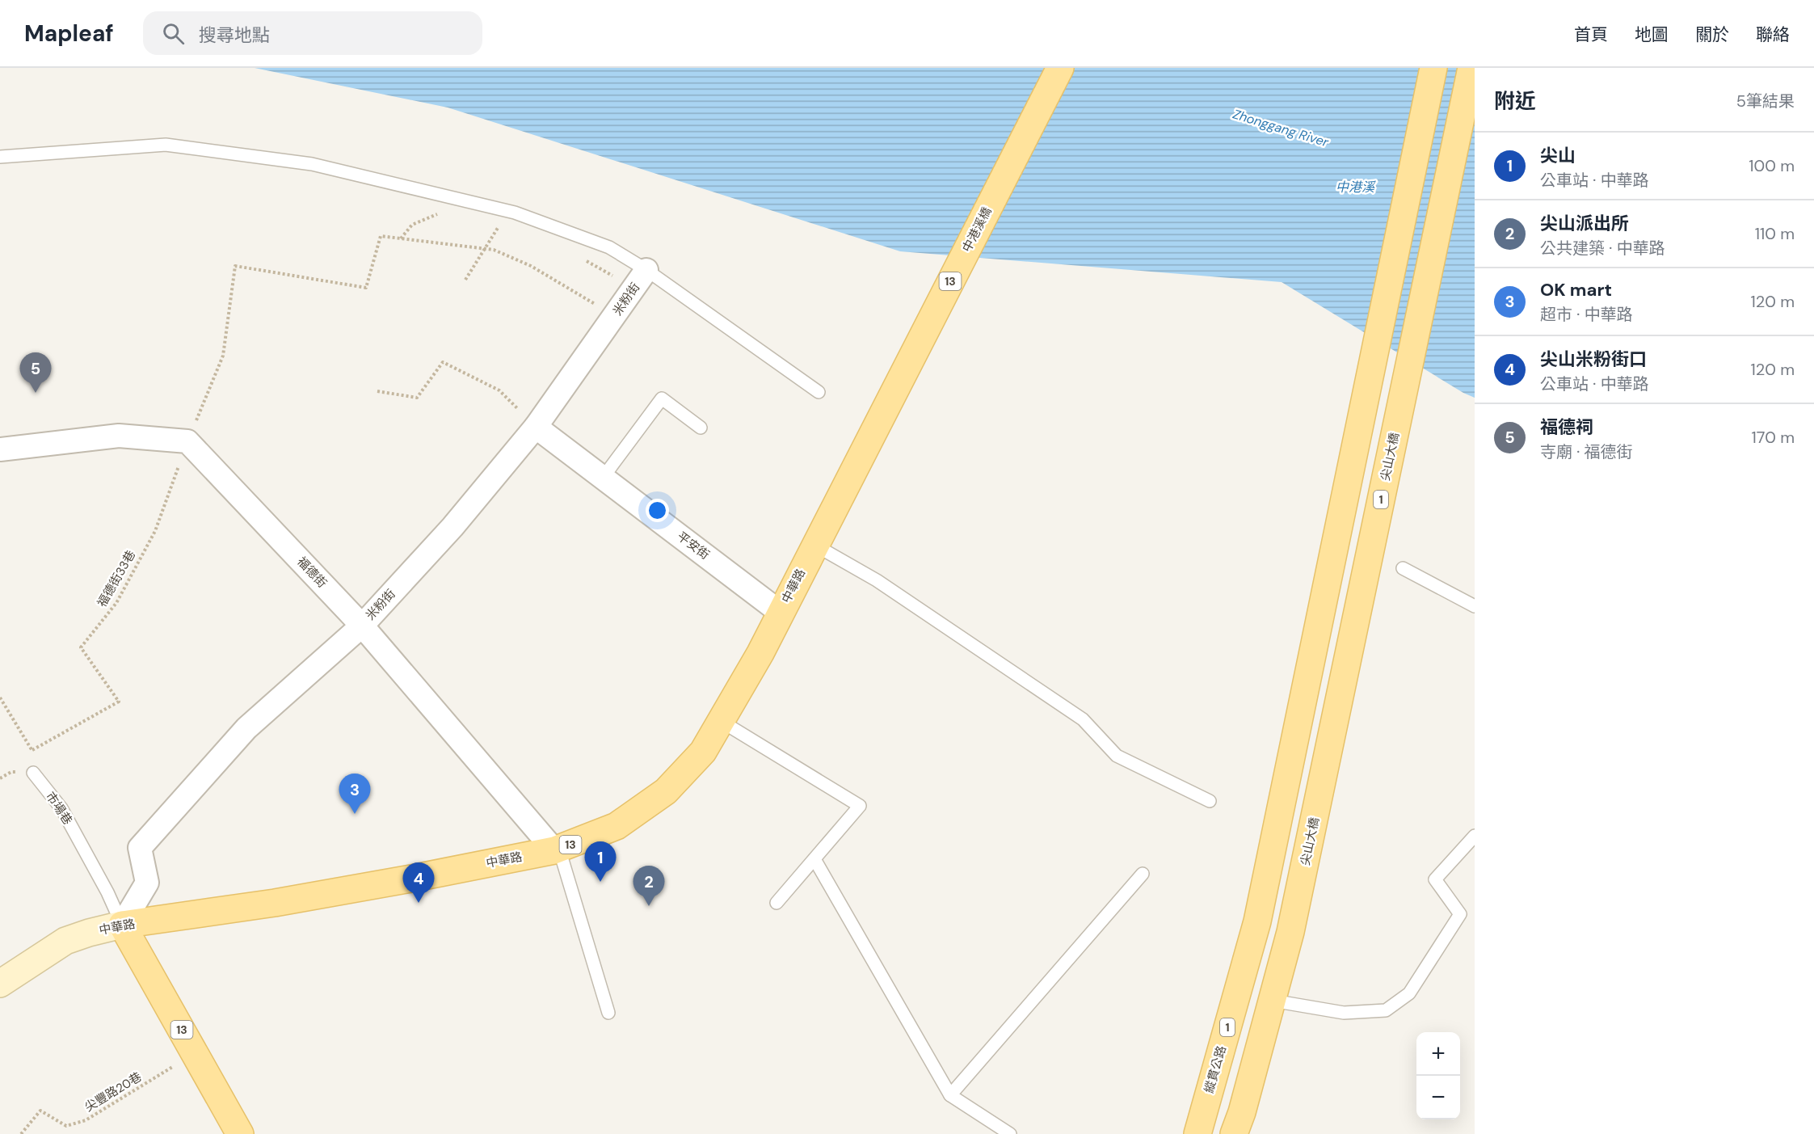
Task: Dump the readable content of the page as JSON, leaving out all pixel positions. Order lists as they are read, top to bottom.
{
  "streets": {
    "main road": [
      "中港溪橋",
      "13",
      "尖山大橋",
      "1",
      "中華路",
      "縱貫公路"
    ],
    "street": ["米粉街", "平安街", "福德街"],
    "lane": ["市場巷"],
    "path": ["福德街33巷", "尖豐路20巷"]
  },
  "crossings": [
    ["中港溪橋", "中華路"],
    ["13", "米粉街"],
    ["13", "中華路"],
    ["13", "市場巷"],
    ["13", "尖豐路20巷"],
    ["米粉街", "平安街"],
    ["米粉街", "福德街"],
    ["米粉街", "中華路"],
    ["米粉街", "市場巷"],
    ["尖山大橋", "1"],
    ["1", "縱貫公路"],
    ["平安街", "中華路"],
    ["福德街", "福德街33巷"],
    ["福德街", "中華路"],
    ["中華路", "市場巷"]
  ],
  "water": ["Zhonggang River", "中港溪"],
  "page": {
    "header": "Mapleaf",
    "search": "搜尋地點",
    "nav": [
      "首頁",
      "地圖",
      "關於",
      "聯絡"
    ],
    "heading": ["附近", "5筆結果"],
    "list": [
      {
        "mark": "1",
        "name": "尖山",
        "note": "公車站 · 中華路",
        "value": "100 m"
      },
      {
        "mark": "2",
        "name": "尖山派出所",
        "note": "公共建築 · 中華路",
        "value": "110 m"
      },
      {
        "mark": "3",
        "name": "OK mart",
        "note": "超市 · 中華路",
        "value": "120 m"
      },
      {
        "mark": "4",
        "name": "尖山米粉街口",
        "note": "公車站 · 中華路",
        "value": "120 m"
      },
      {
        "mark": "5",
        "name": "福德祠",
        "note": "寺廟 · 福德街",
        "value": "170 m"
      }
    ],
    "pins": [
      "5",
      "3",
      "1",
      "4",
      "2"
    ],
    "map_buttons": ["+", "−"]
  }
}
